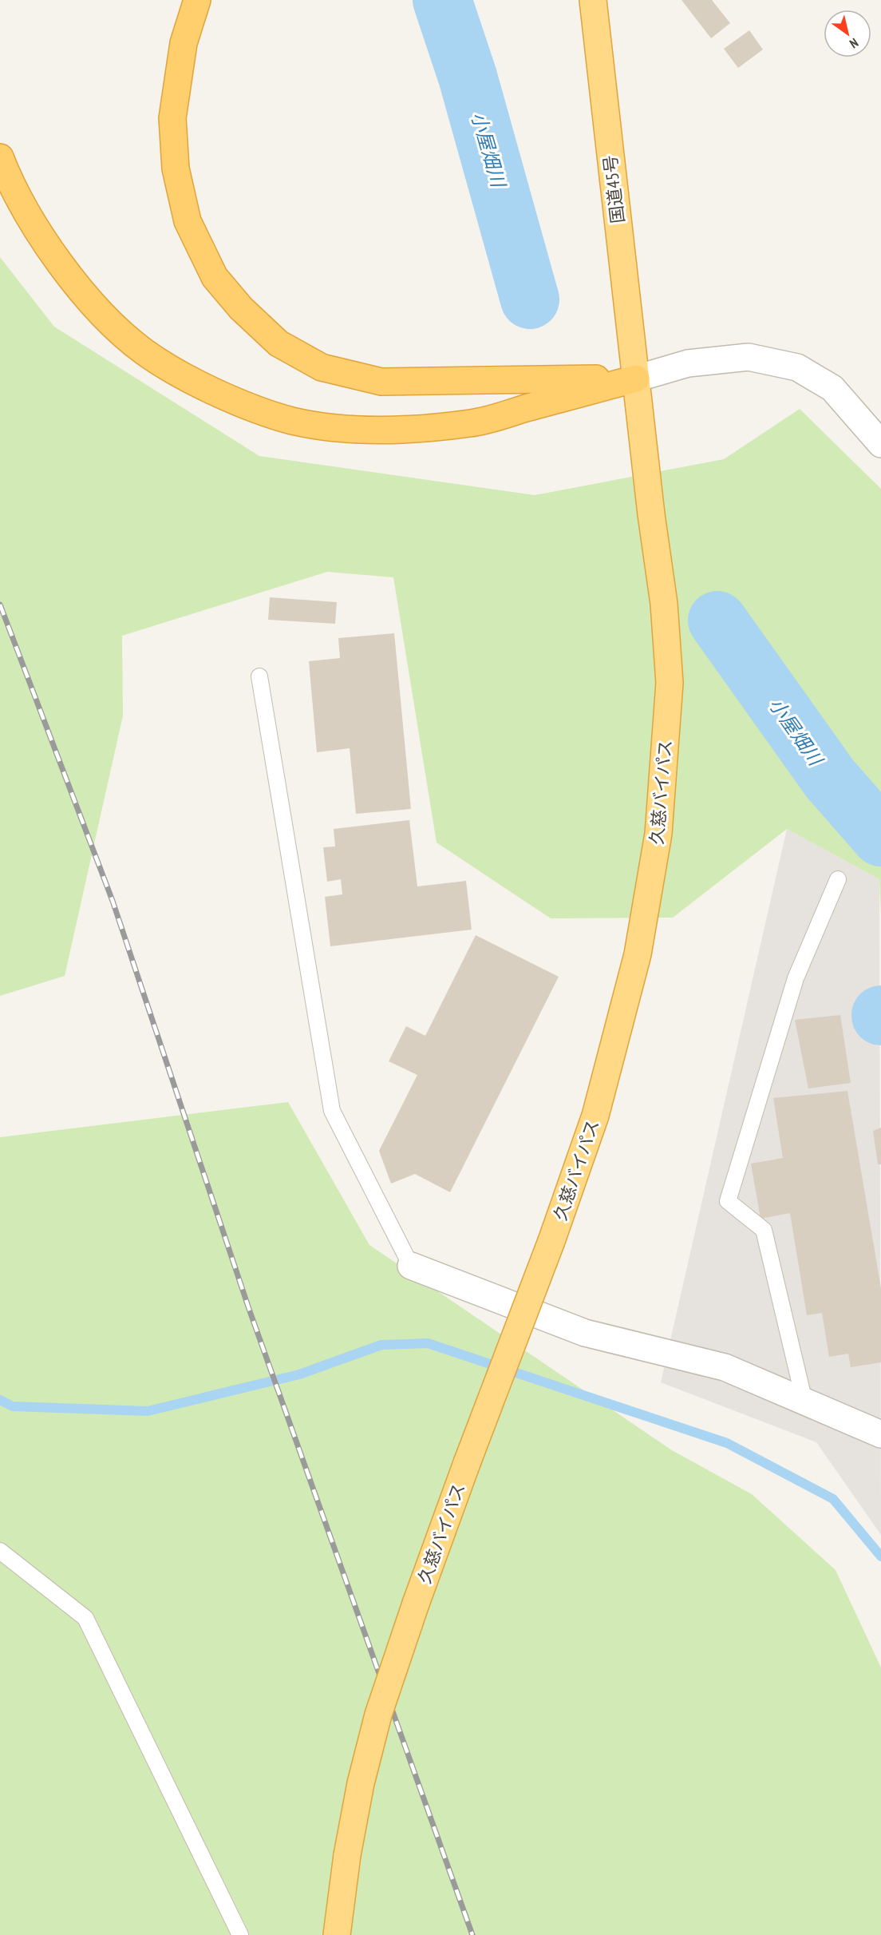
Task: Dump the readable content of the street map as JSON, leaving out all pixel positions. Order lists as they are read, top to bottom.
{
  "streets": {
    "highway": ["国道45号", "久慈バイパス"]
  },
  "crossings": [
    ["国道45号", "久慈バイパス"]
  ],
  "water": ["小屋畑川"],
  "north": "bottom right"
}
